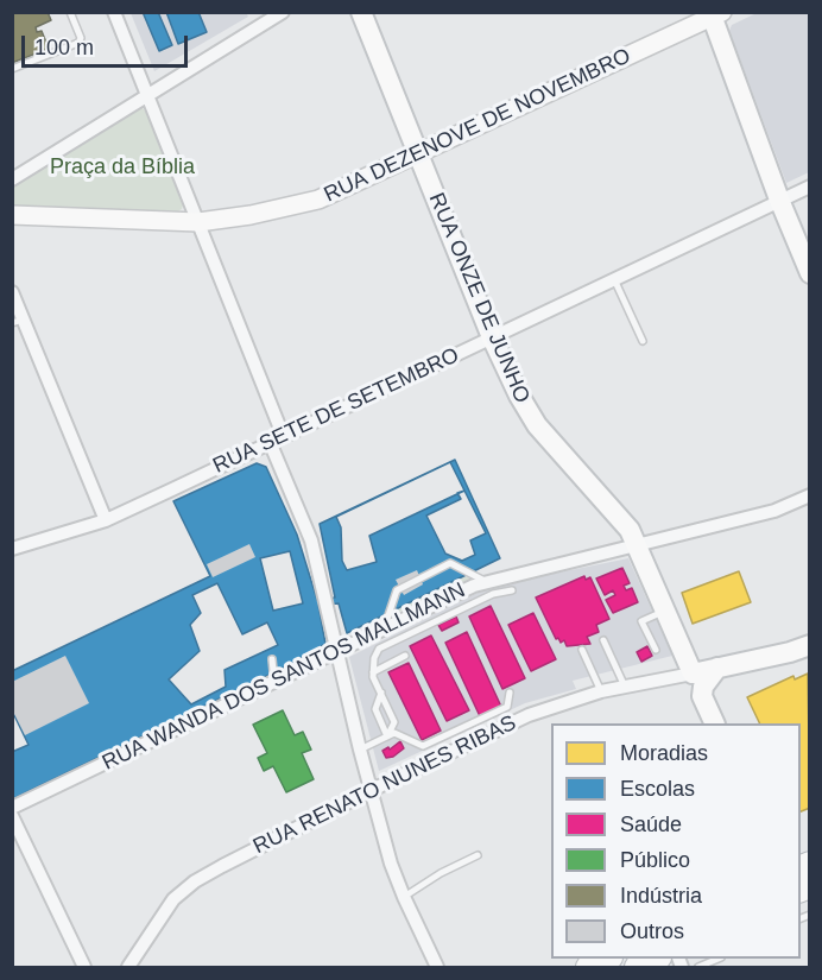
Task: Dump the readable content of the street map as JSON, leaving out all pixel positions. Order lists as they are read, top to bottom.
{
  "streets": {
    "main road": ["RUA ONZE DE JUNHO", "RUA RENATO NUNES RIBAS"],
    "street": ["RUA DEZENOVE DE NOVEMBRO", "RUA SETE DE SETEMBRO", "RUA WANDA DOS SANTOS MALLMANN"]
  },
  "crossings": [
    ["RUA DEZENOVE DE NOVEMBRO", "RUA ONZE DE JUNHO"],
    ["RUA ONZE DE JUNHO", "RUA SETE DE SETEMBRO"],
    ["RUA ONZE DE JUNHO", "RUA WANDA DOS SANTOS MALLMANN"],
    ["RUA ONZE DE JUNHO", "RUA RENATO NUNES RIBAS"]
  ],
  "parks": ["Praça da Bíblia"],
  "legend": [
    "Moradias",
    "Escolas",
    "Saúde",
    "Público",
    "Indústria",
    "Outros"
  ],
  "scale_bar": "100 m"
}
